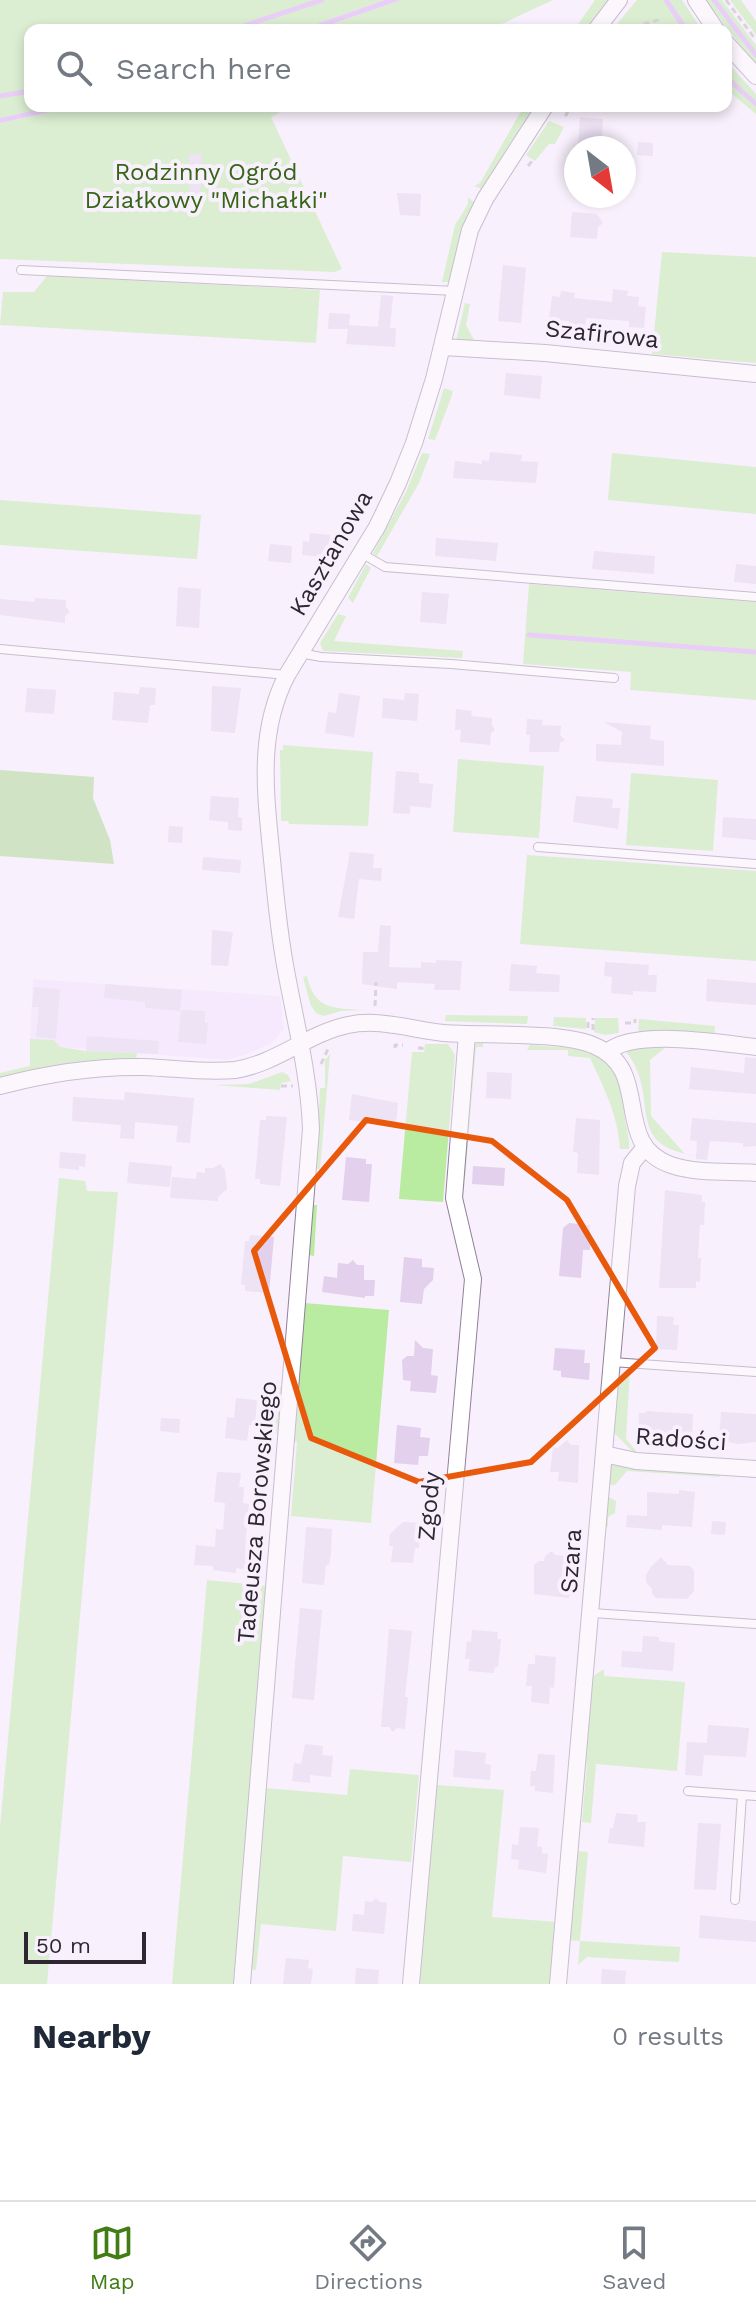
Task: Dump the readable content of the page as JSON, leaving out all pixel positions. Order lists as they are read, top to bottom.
{
  "streets": {
    "street": [
      "Szafirowa",
      "Kasztanowa",
      "Radości",
      "Zgody",
      "Tadeusza Borowskiego",
      "Szara"
    ]
  },
  "crossings": [
    ["Szafirowa", "Kasztanowa"],
    ["Kasztanowa", "Tadeusza Borowskiego"],
    ["Radości", "Szara"]
  ],
  "parks": ["Rodzinny Ogród Działkowy \"Michałki\""],
  "scale_bar": "50 m",
  "north": "bottom right",
  "page": {
    "search": "Search here",
    "scale": "50 m",
    "heading": ["Nearby", "0 results"],
    "nav": ["Map", "Directions", "Saved"]
  }
}
